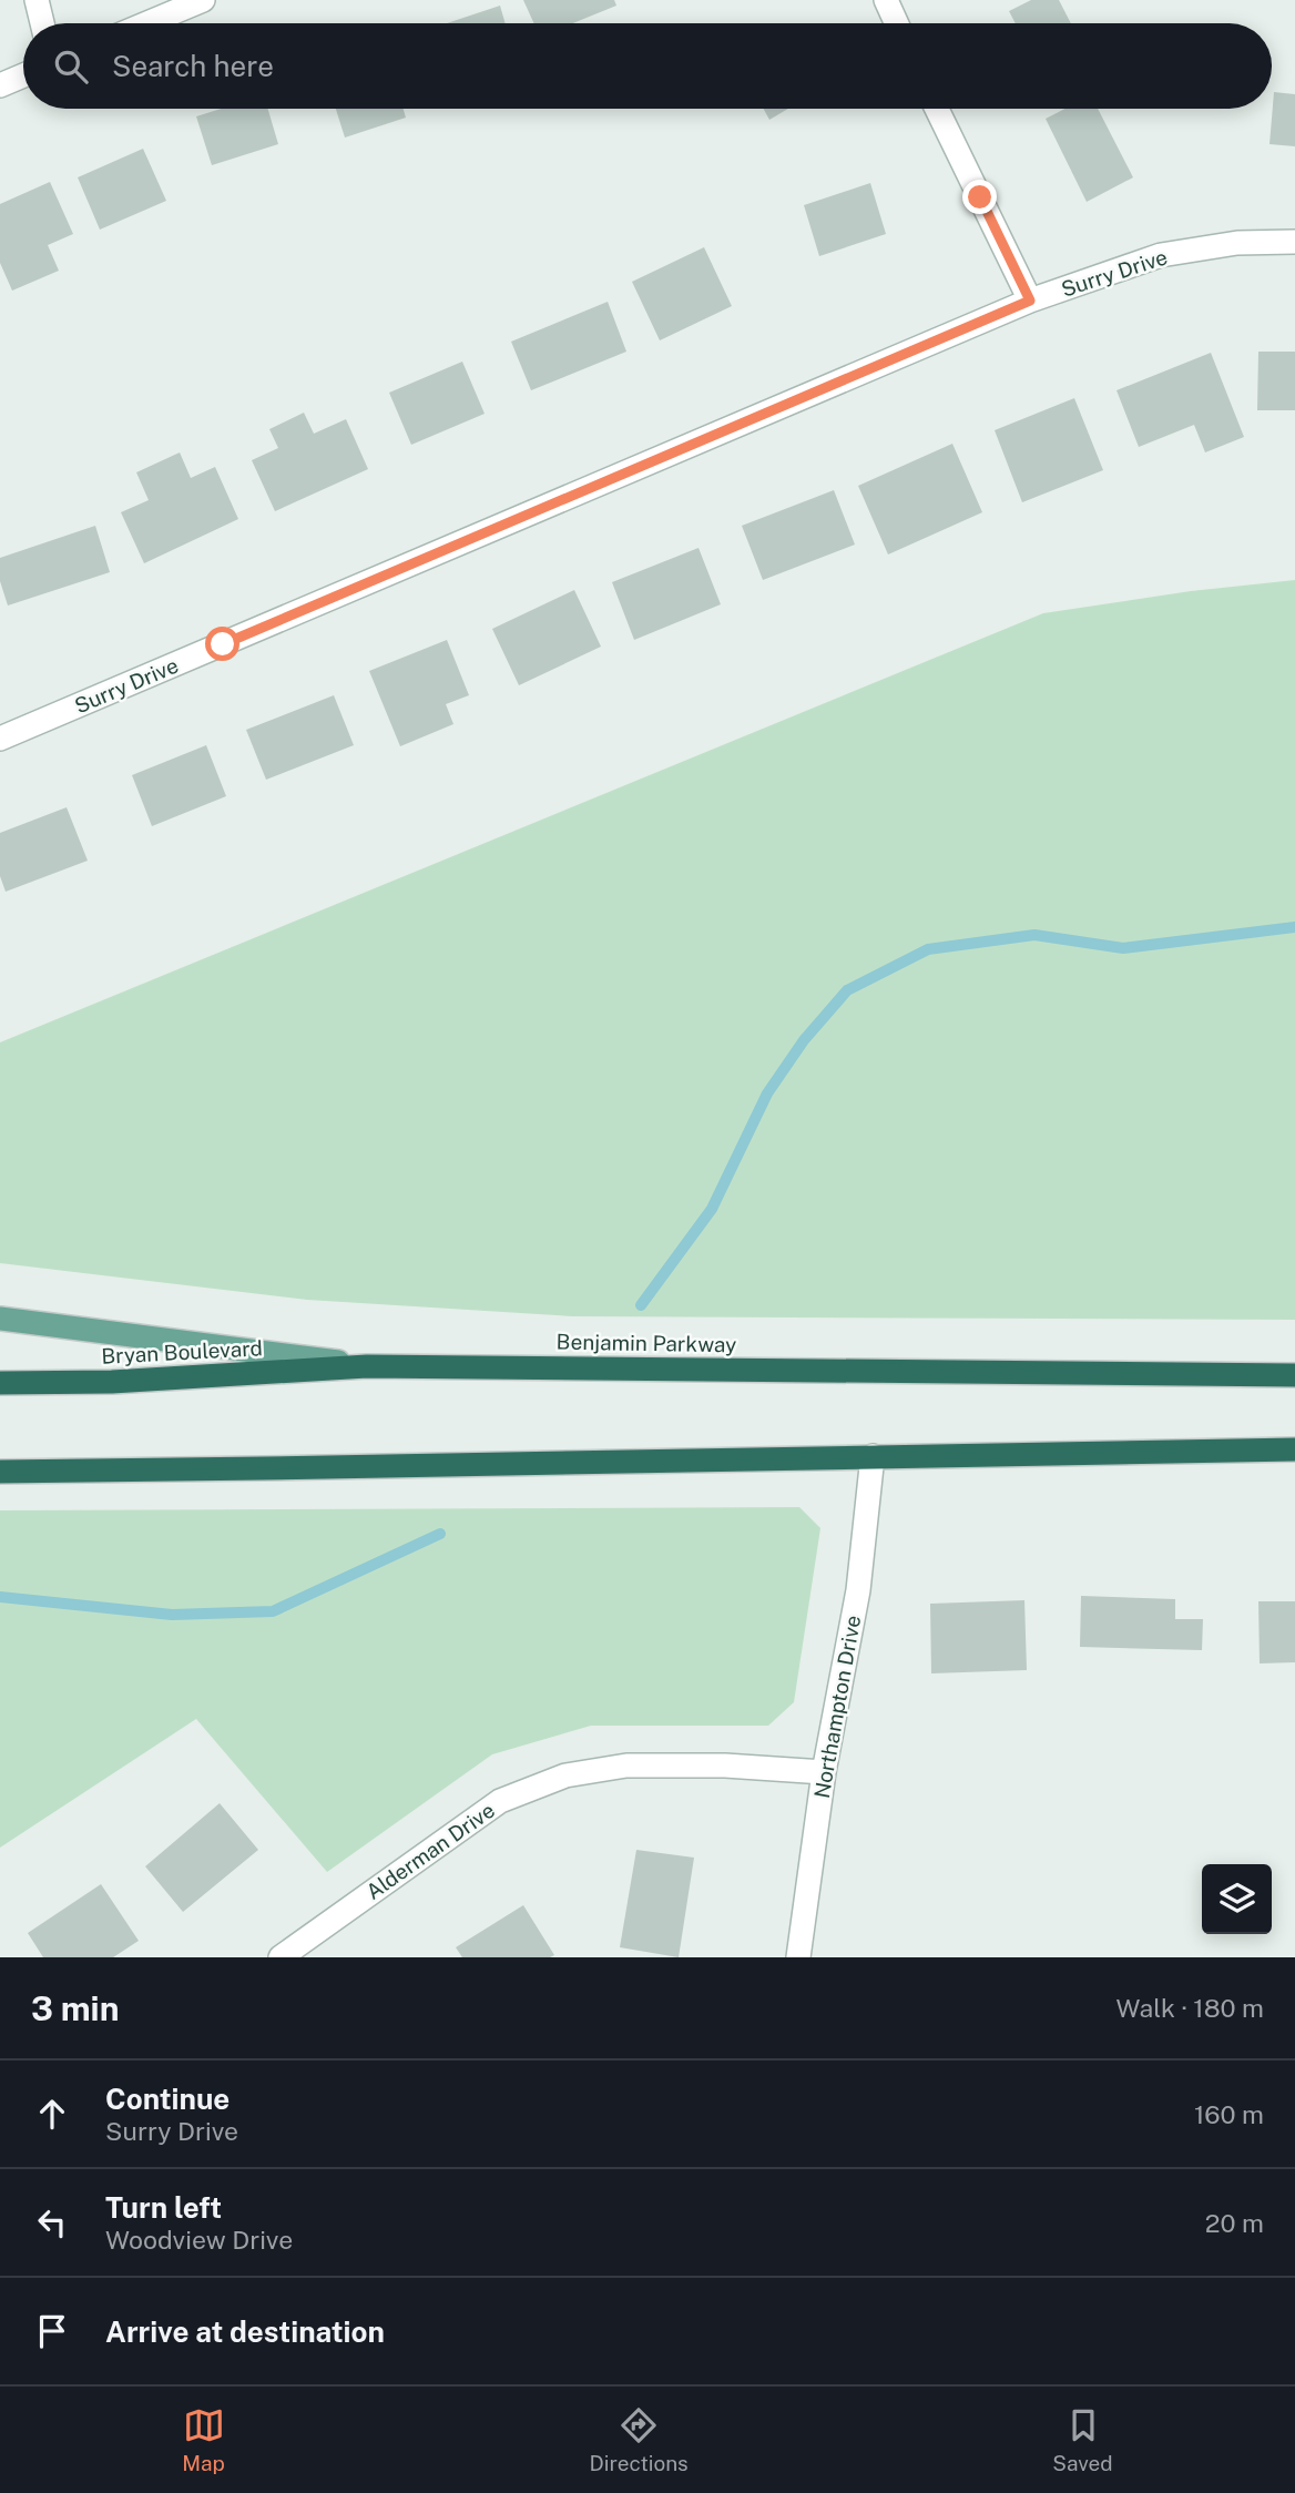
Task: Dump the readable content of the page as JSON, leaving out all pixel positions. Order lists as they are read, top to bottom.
{
  "streets": {
    "highway": ["Benjamin Parkway", "Bryan Boulevard"],
    "street": ["Surry Drive", "Northampton Drive", "Alderman Drive"]
  },
  "crossings": [
    ["Benjamin Parkway", "Bryan Boulevard"],
    ["Northampton Drive", "Alderman Drive"]
  ],
  "page": {
    "search": "Search here",
    "heading": ["3 min", "Walk · 180 m"],
    "list": [
      ["Continue", "Surry Drive", "160 m"],
      ["Turn left", "Woodview Drive", "20 m"],
      "Arrive at destination"
    ],
    "nav": ["Map", "Directions", "Saved"]
  }
}
